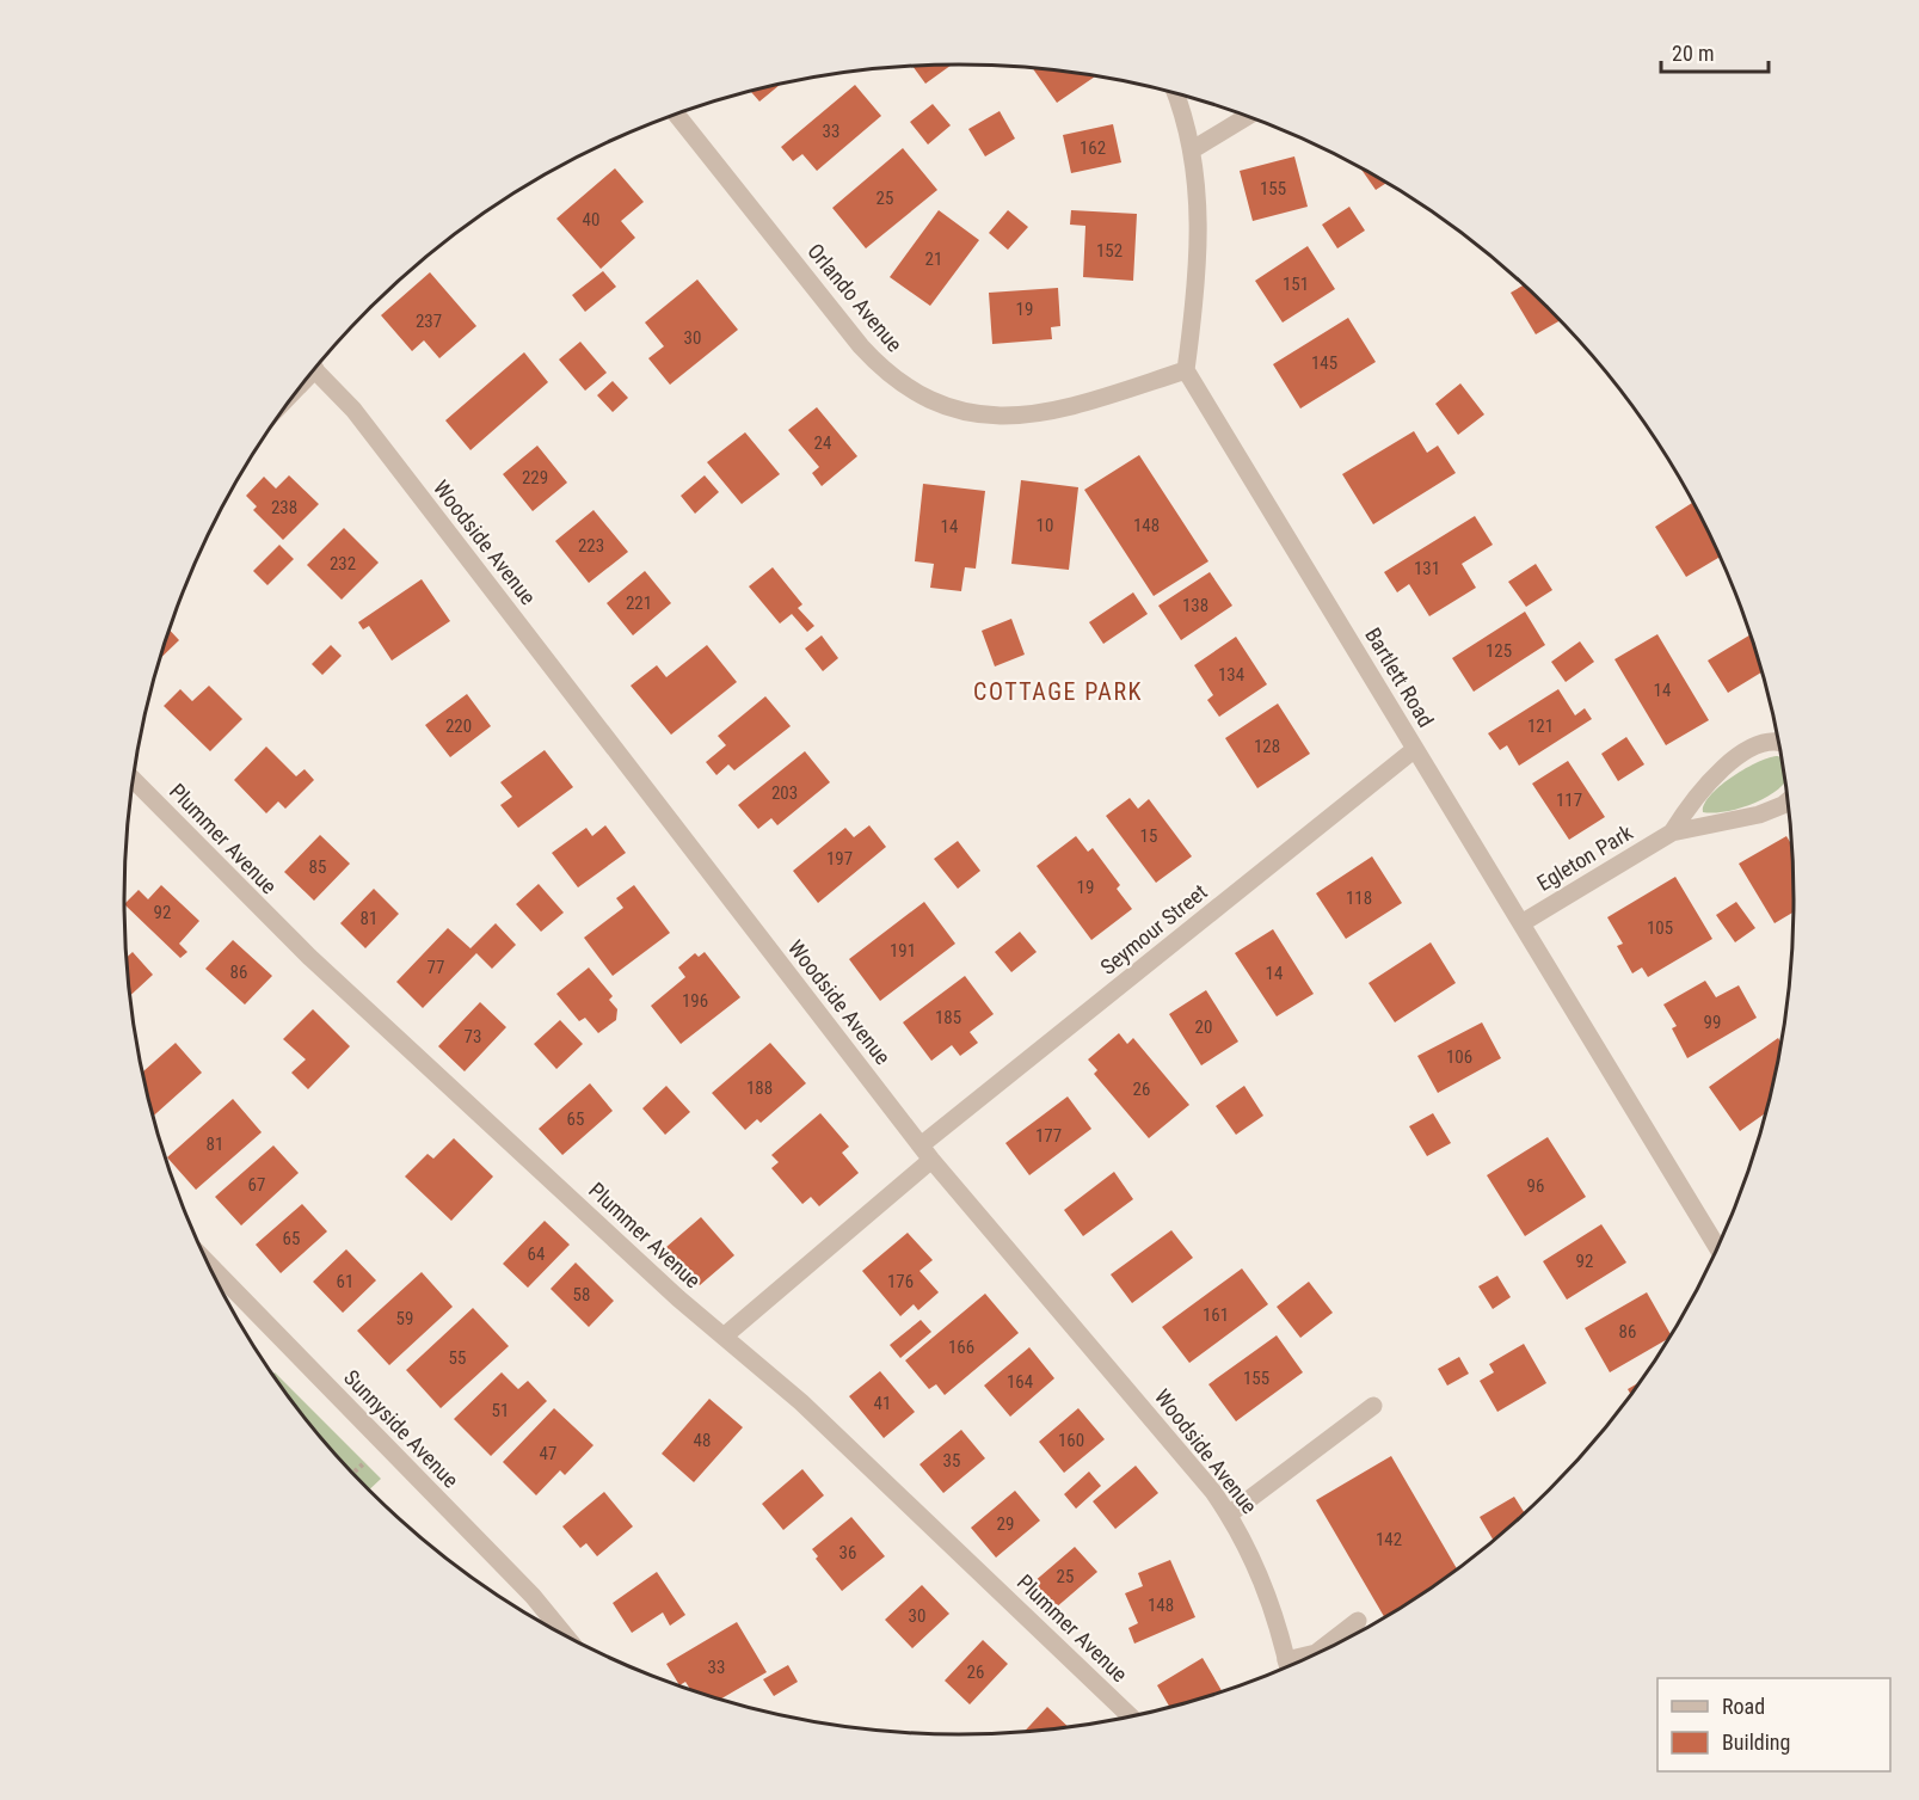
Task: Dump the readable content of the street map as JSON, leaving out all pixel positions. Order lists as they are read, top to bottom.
{
  "streets": {
    "street": [
      "Orlando Avenue",
      "Woodside Avenue",
      "Bartlett Road",
      "Plummer Avenue",
      "Egleton Park",
      "Seymour Street",
      "Sunnyside Avenue"
    ]
  },
  "crossings": [
    ["Orlando Avenue", "Bartlett Road"],
    ["Woodside Avenue", "Seymour Street"],
    ["Bartlett Road", "Egleton Park"],
    ["Bartlett Road", "Seymour Street"],
    ["Plummer Avenue", "Seymour Street"]
  ],
  "districts": ["COTTAGE PARK"],
  "house_numbers": [
    "33",
    "162",
    "155",
    "25",
    "40",
    "152",
    "21",
    "151",
    "19",
    "237",
    "30",
    "145",
    "24",
    "229",
    "238",
    "10",
    "148",
    "14",
    "223",
    "232",
    "131",
    "221",
    "138",
    "125",
    "134",
    "14",
    "220",
    "121",
    "128",
    "203",
    "117",
    "15",
    "197",
    "85",
    "19",
    "118",
    "92",
    "81",
    "105",
    "191",
    "77",
    "86",
    "14",
    "196",
    "185",
    "99",
    "20",
    "73",
    "106",
    "188",
    "26",
    "65",
    "177",
    "81",
    "67",
    "96",
    "65",
    "64",
    "92",
    "61",
    "176",
    "58",
    "161",
    "59",
    "86",
    "166",
    "55",
    "155",
    "164",
    "41",
    "51",
    "48",
    "160",
    "47",
    "35",
    "29",
    "142",
    "36",
    "25",
    "148",
    "30",
    "33",
    "26"
  ],
  "legend": ["Road", "Building"],
  "scale_bar": "20 m"
}
